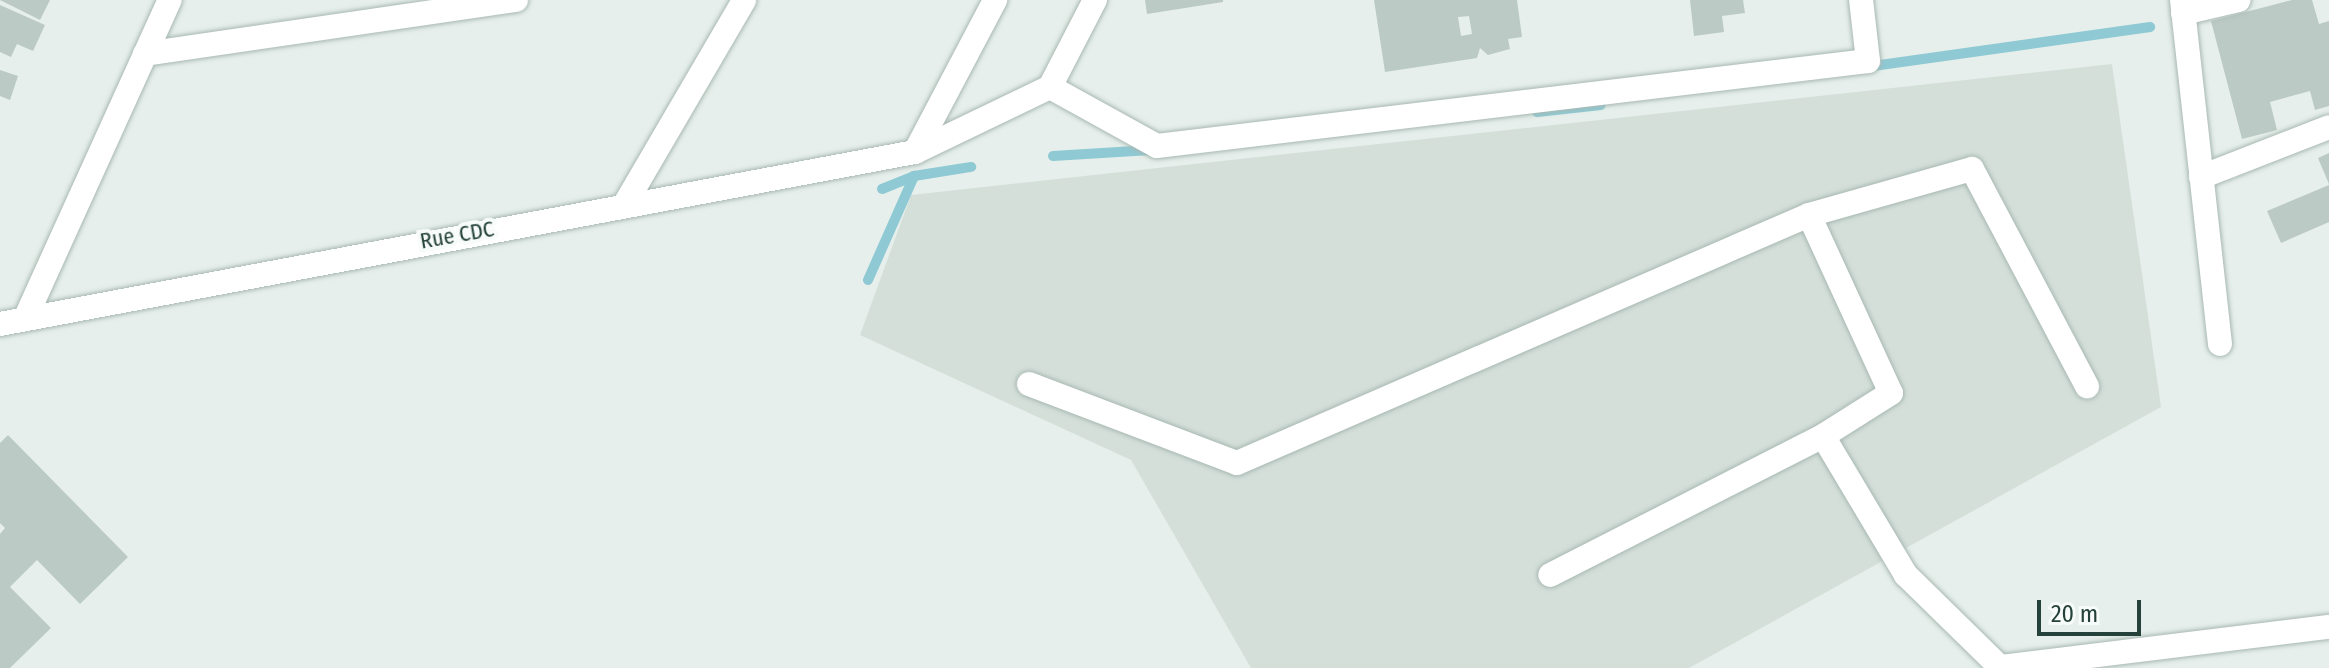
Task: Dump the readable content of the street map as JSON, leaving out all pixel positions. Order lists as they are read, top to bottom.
{
  "streets": {
    "street": ["Rue CDC"]
  },
  "scale_bar": "20 m"
}
